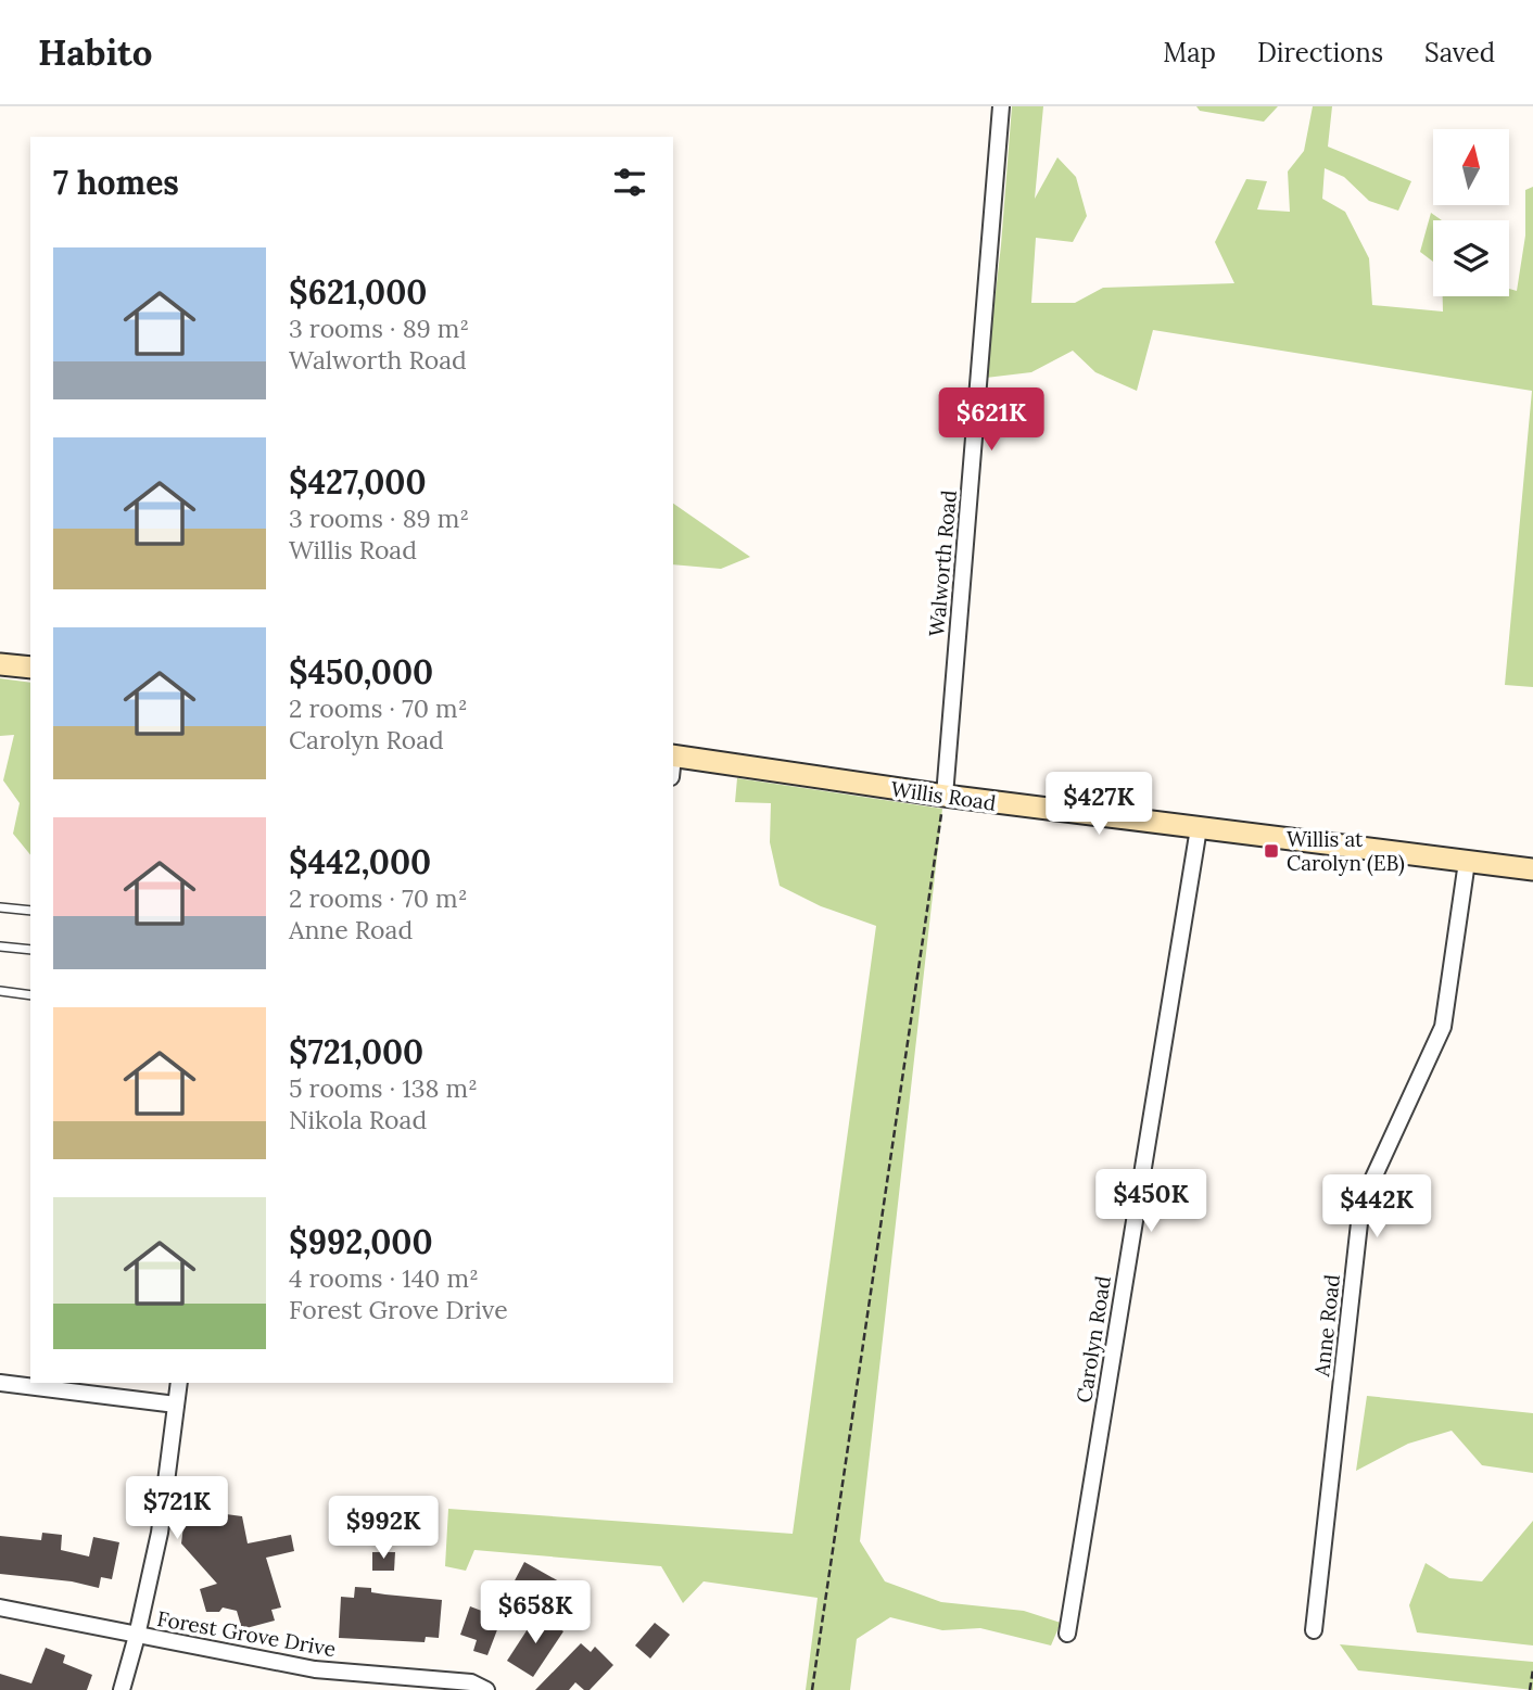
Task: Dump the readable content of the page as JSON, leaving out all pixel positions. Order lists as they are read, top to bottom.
{
  "streets": {
    "street": [
      "Walworth Road",
      "Willis Road",
      "Anne Road",
      "Carolyn Road",
      "Forest Grove Drive"
    ]
  },
  "crossings": [
    ["Walworth Road", "Willis Road"],
    ["Willis Road", "Anne Road"],
    ["Willis Road", "Carolyn Road"]
  ],
  "places": {
    "transit": ["Willis at Carolyn (EB)"]
  },
  "north": "top",
  "page": {
    "header": "Habito",
    "nav": ["Map", "Directions", "Saved"],
    "heading": "7 homes",
    "list": [
      {
        "name": "$621,000",
        "note": "3 rooms · 89 m² · Walworth Road"
      },
      {
        "name": "$427,000",
        "note": "3 rooms · 89 m² · Willis Road"
      },
      {
        "name": "$450,000",
        "note": "2 rooms · 70 m² · Carolyn Road"
      },
      {
        "name": "$442,000",
        "note": "2 rooms · 70 m² · Anne Road"
      },
      {
        "name": "$721,000",
        "note": "5 rooms · 138 m² · Nikola Road"
      },
      {
        "name": "$992,000",
        "note": "4 rooms · 140 m² · Forest Grove Drive"
      }
    ],
    "price": [
      "$621K",
      "$427K",
      "$450K",
      "$442K",
      "$721K",
      "$992K",
      "$658K"
    ]
  }
}
